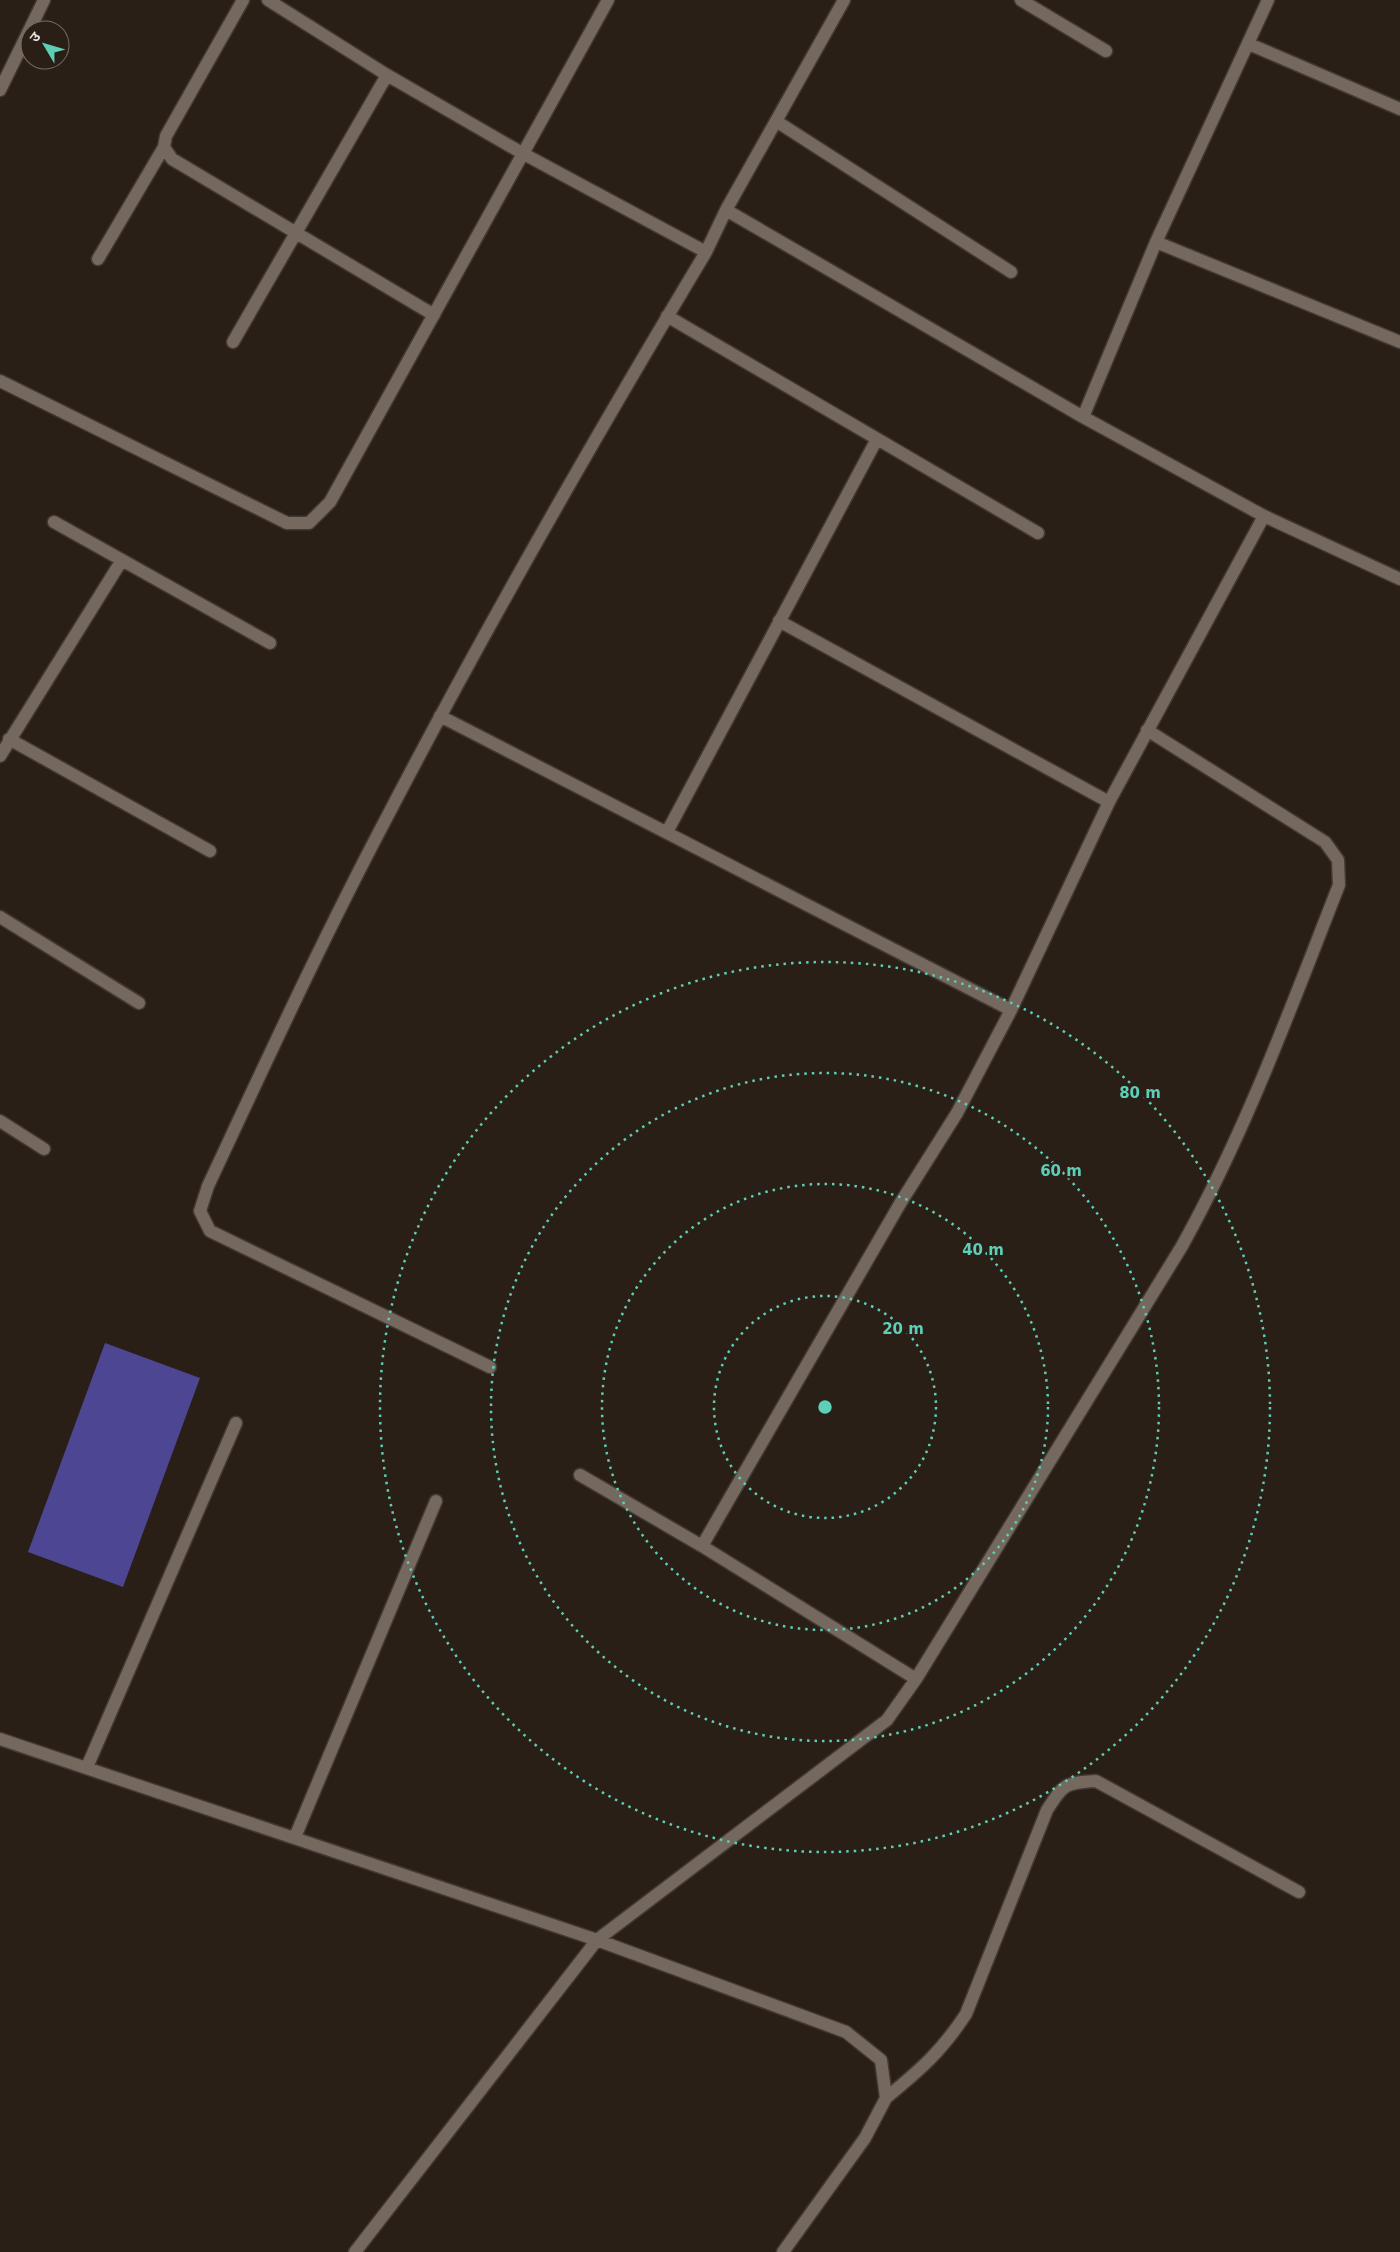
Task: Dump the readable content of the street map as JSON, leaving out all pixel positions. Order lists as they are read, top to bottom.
{
  "north": "top left",
  "rings": [
    "80 m",
    "60 m",
    "40 m",
    "20 m"
  ]
}
